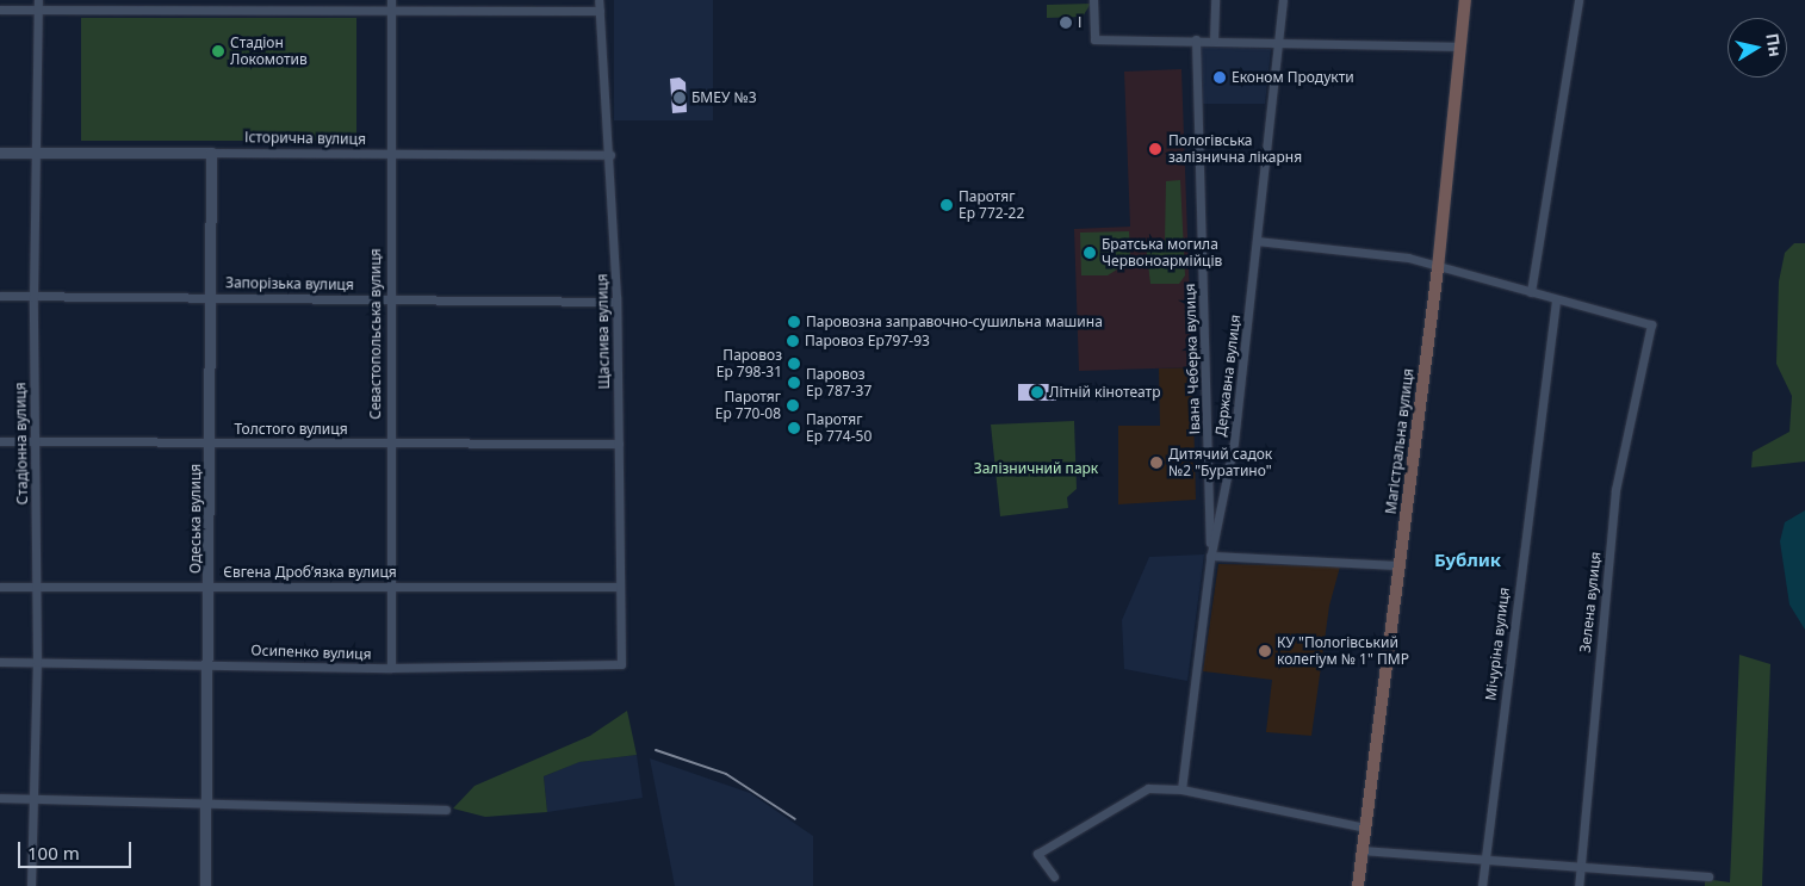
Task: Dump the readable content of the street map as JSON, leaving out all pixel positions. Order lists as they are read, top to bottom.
{
  "streets": {
    "main road": ["Магістральна вулиця"],
    "street": [
      "Історична вулиця",
      "Запорізька вулиця",
      "Щаслива вулиця",
      "Севастопольська вулиця",
      "Івана Чеберка вулиця",
      "Державна вулиця",
      "Толстого вулиця",
      "Стадіонна вулиця",
      "Одеська вулиця",
      "Євгена Дроб’язка вулиця",
      "Зелена вулиця",
      "Мічуріна вулиця",
      "Осипенко вулиця"
    ]
  },
  "crossings": [
    ["Історична вулиця", "Щаслива вулиця"],
    ["Історична вулиця", "Севастопольська вулиця"],
    ["Історична вулиця", "Стадіонна вулиця"],
    ["Історична вулиця", "Одеська вулиця"],
    ["Запорізька вулиця", "Щаслива вулиця"],
    ["Запорізька вулиця", "Севастопольська вулиця"],
    ["Запорізька вулиця", "Стадіонна вулиця"],
    ["Запорізька вулиця", "Одеська вулиця"],
    ["Щаслива вулиця", "Толстого вулиця"],
    ["Щаслива вулиця", "Євгена Дроб’язка вулиця"],
    ["Щаслива вулиця", "Осипенко вулиця"],
    ["Севастопольська вулиця", "Толстого вулиця"],
    ["Севастопольська вулиця", "Євгена Дроб’язка вулиця"],
    ["Севастопольська вулиця", "Осипенко вулиця"],
    ["Івана Чеберка вулиця", "Державна вулиця"],
    ["Толстого вулиця", "Стадіонна вулиця"],
    ["Толстого вулиця", "Одеська вулиця"],
    ["Стадіонна вулиця", "Євгена Дроб’язка вулиця"],
    ["Стадіонна вулиця", "Осипенко вулиця"],
    ["Одеська вулиця", "Євгена Дроб’язка вулиця"],
    ["Одеська вулиця", "Осипенко вулиця"],
    ["Зелена вулиця", "Мічуріна вулиця"]
  ],
  "districts": ["Бублик"],
  "parks": ["Залізничний парк"],
  "places": [
    "І",
    "Стадіон Локомотив",
    "Економ Продукти",
    "БМЕУ №3",
    "Пологівська залізнична лікарня",
    "Паротяг Ер 772-22",
    "Братська могила Червоноармійців",
    "Паровозна заправочно-сушильна машина",
    "Паровоз Ер797-93",
    "Паровоз Ер 798-31",
    "Паровоз Ер 787-37",
    "Літній кінотеатр",
    "Паротяг Ер 770-08",
    "Паротяг Ер 774-50",
    "Дитячий садок №2 \"Буратино\"",
    "КУ \"Пологівський колегіум № 1\" ПМР"
  ],
  "scale_bar": "100 m",
  "north": "right"
}
